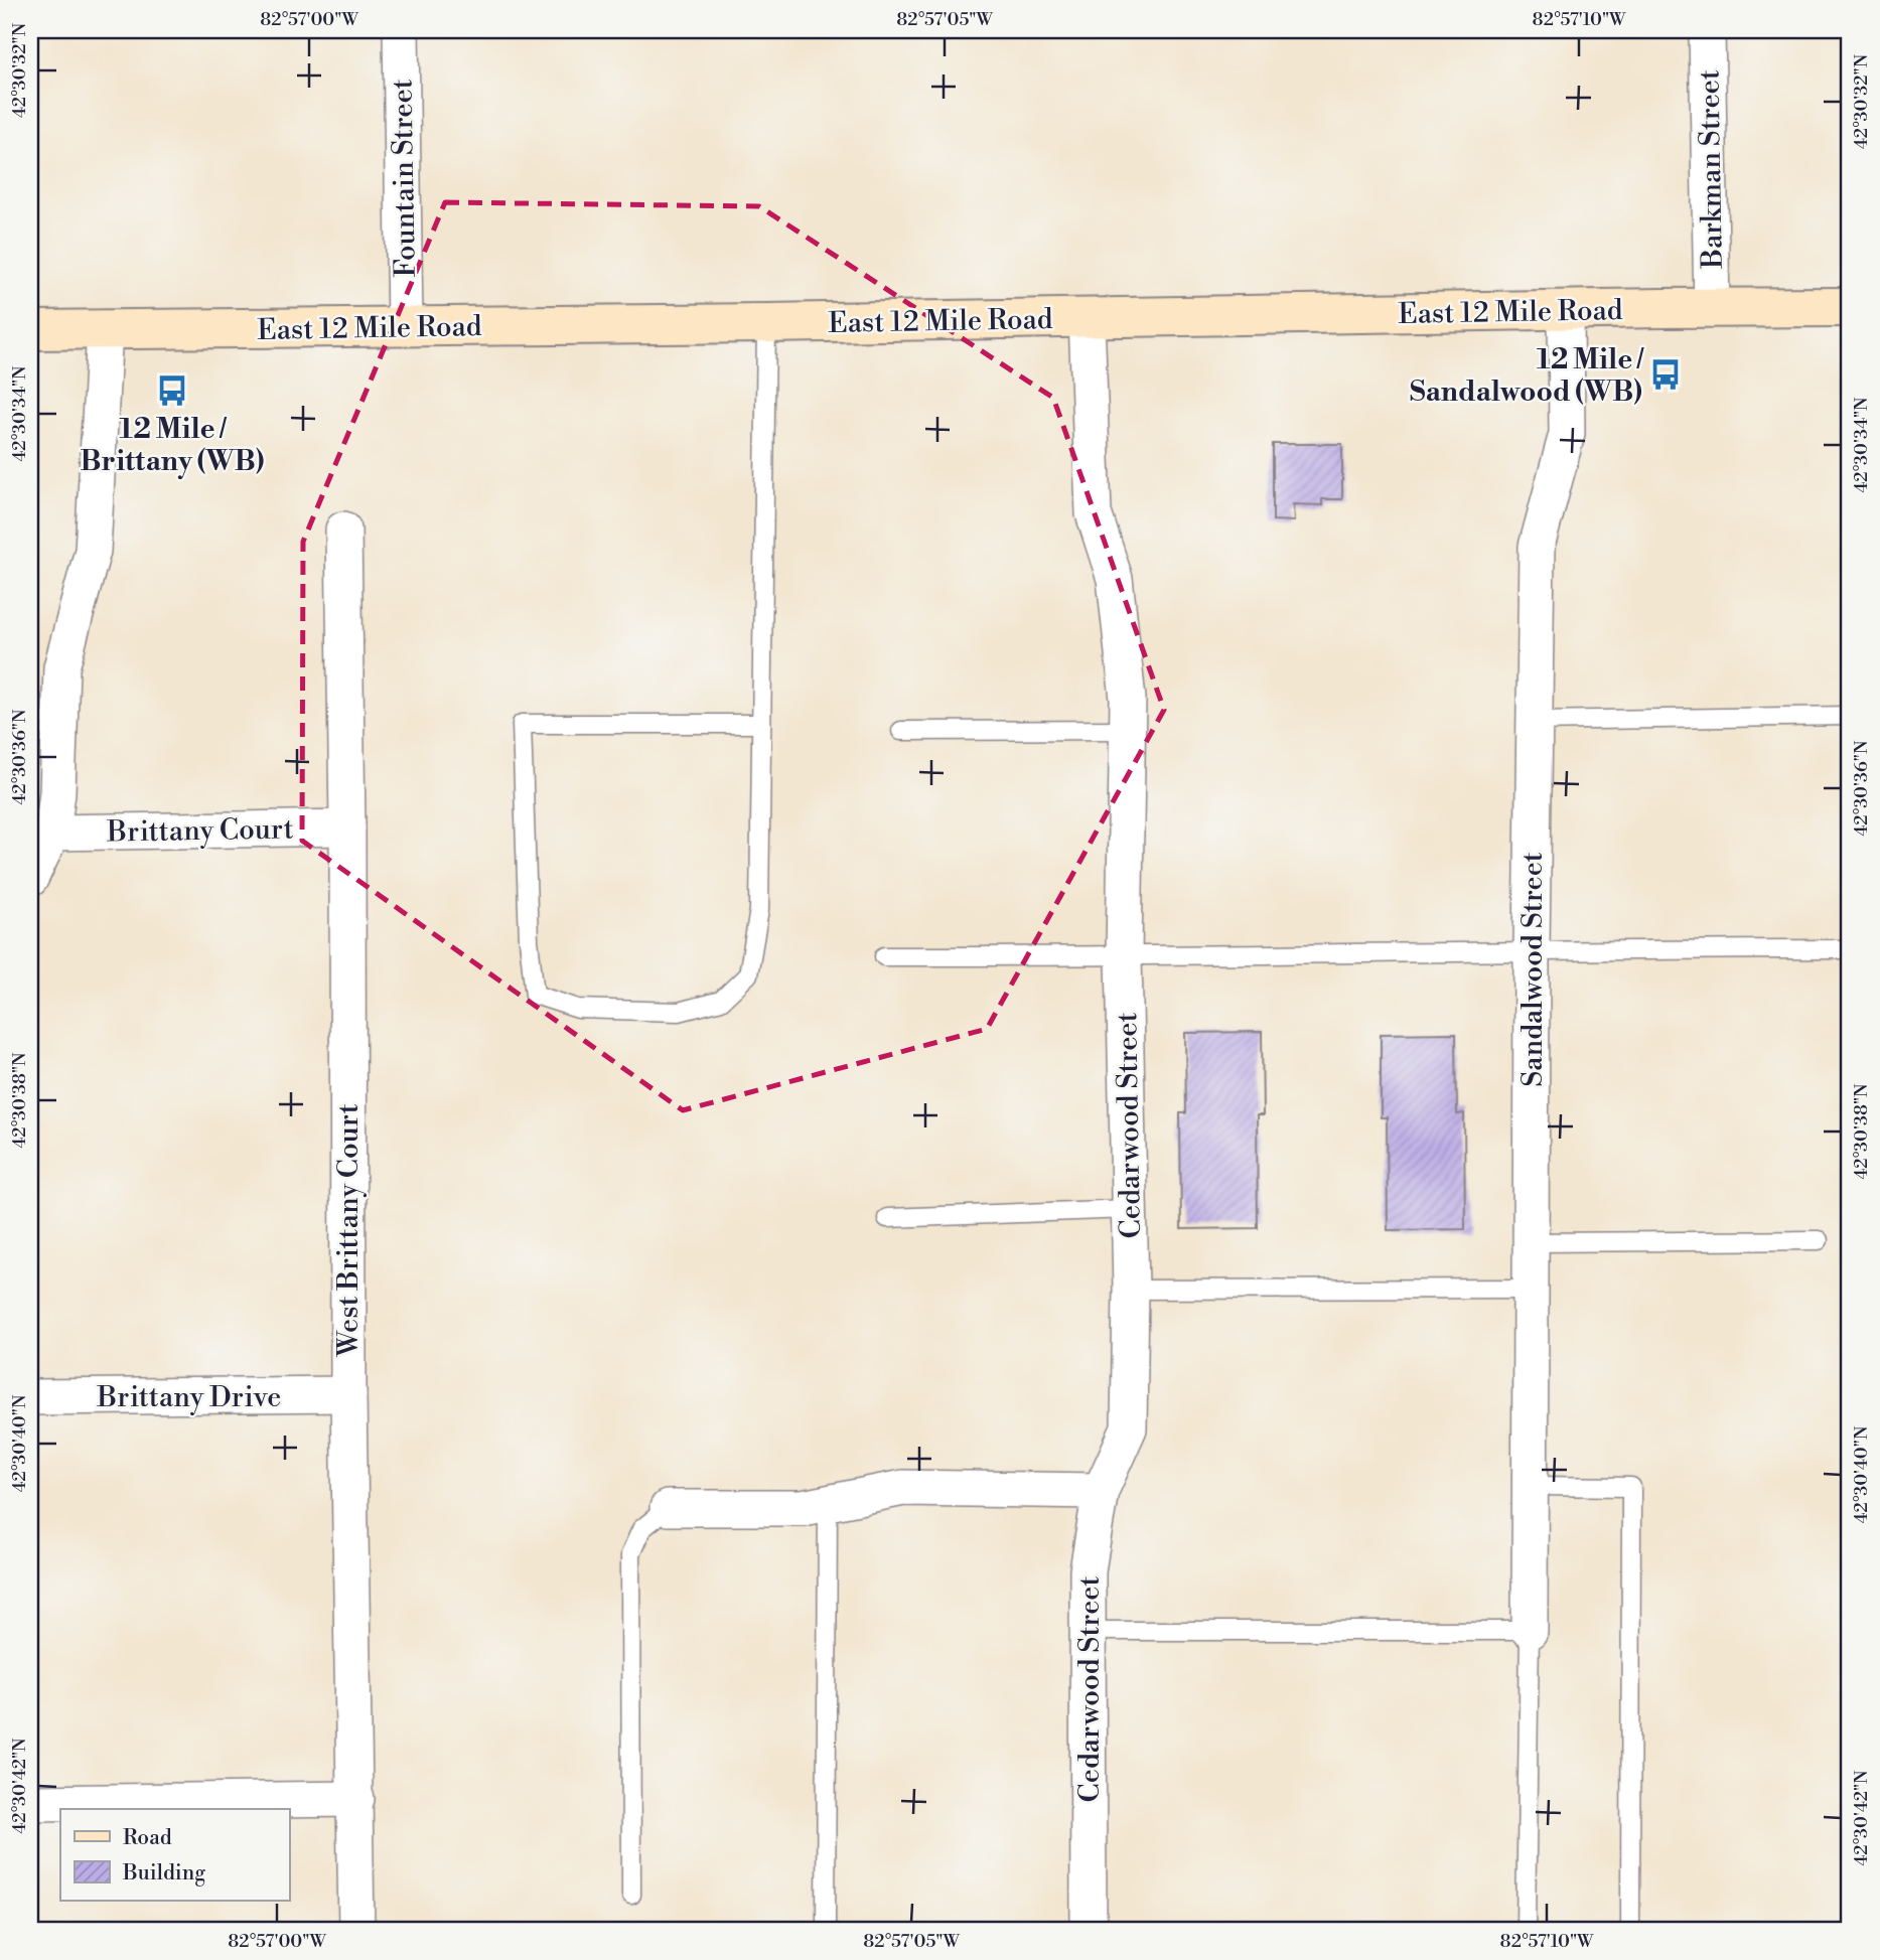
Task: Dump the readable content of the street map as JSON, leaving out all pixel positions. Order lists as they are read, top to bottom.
{
  "streets": {
    "main road": ["East 12 Mile Road"],
    "street": [
      "Barkman Street",
      "Fountain Street",
      "Brittany Court",
      "Sandalwood Street",
      "Cedarwood Street",
      "West Brittany Court",
      "Brittany Drive"
    ]
  },
  "crossings": [
    ["Barkman Street", "East 12 Mile Road"],
    ["Fountain Street", "East 12 Mile Road"],
    ["East 12 Mile Road", "Sandalwood Street"],
    ["East 12 Mile Road", "Cedarwood Street"],
    ["Brittany Court", "West Brittany Court"],
    ["West Brittany Court", "Brittany Drive"]
  ],
  "places": {
    "bus stop": ["12 Mile / Sandalwood (WB)", "12 Mile / Brittany (WB)"]
  },
  "legend": ["Road", "Building"],
  "coordinates": [
    "82°57'00\"W",
    "82°57'05\"W",
    "82°57'10\"W",
    "42°30'32\"N",
    "42°30'34\"N",
    "42°30'36\"N",
    "42°30'38\"N",
    "42°30'40\"N",
    "42°30'42\"N"
  ]
}
